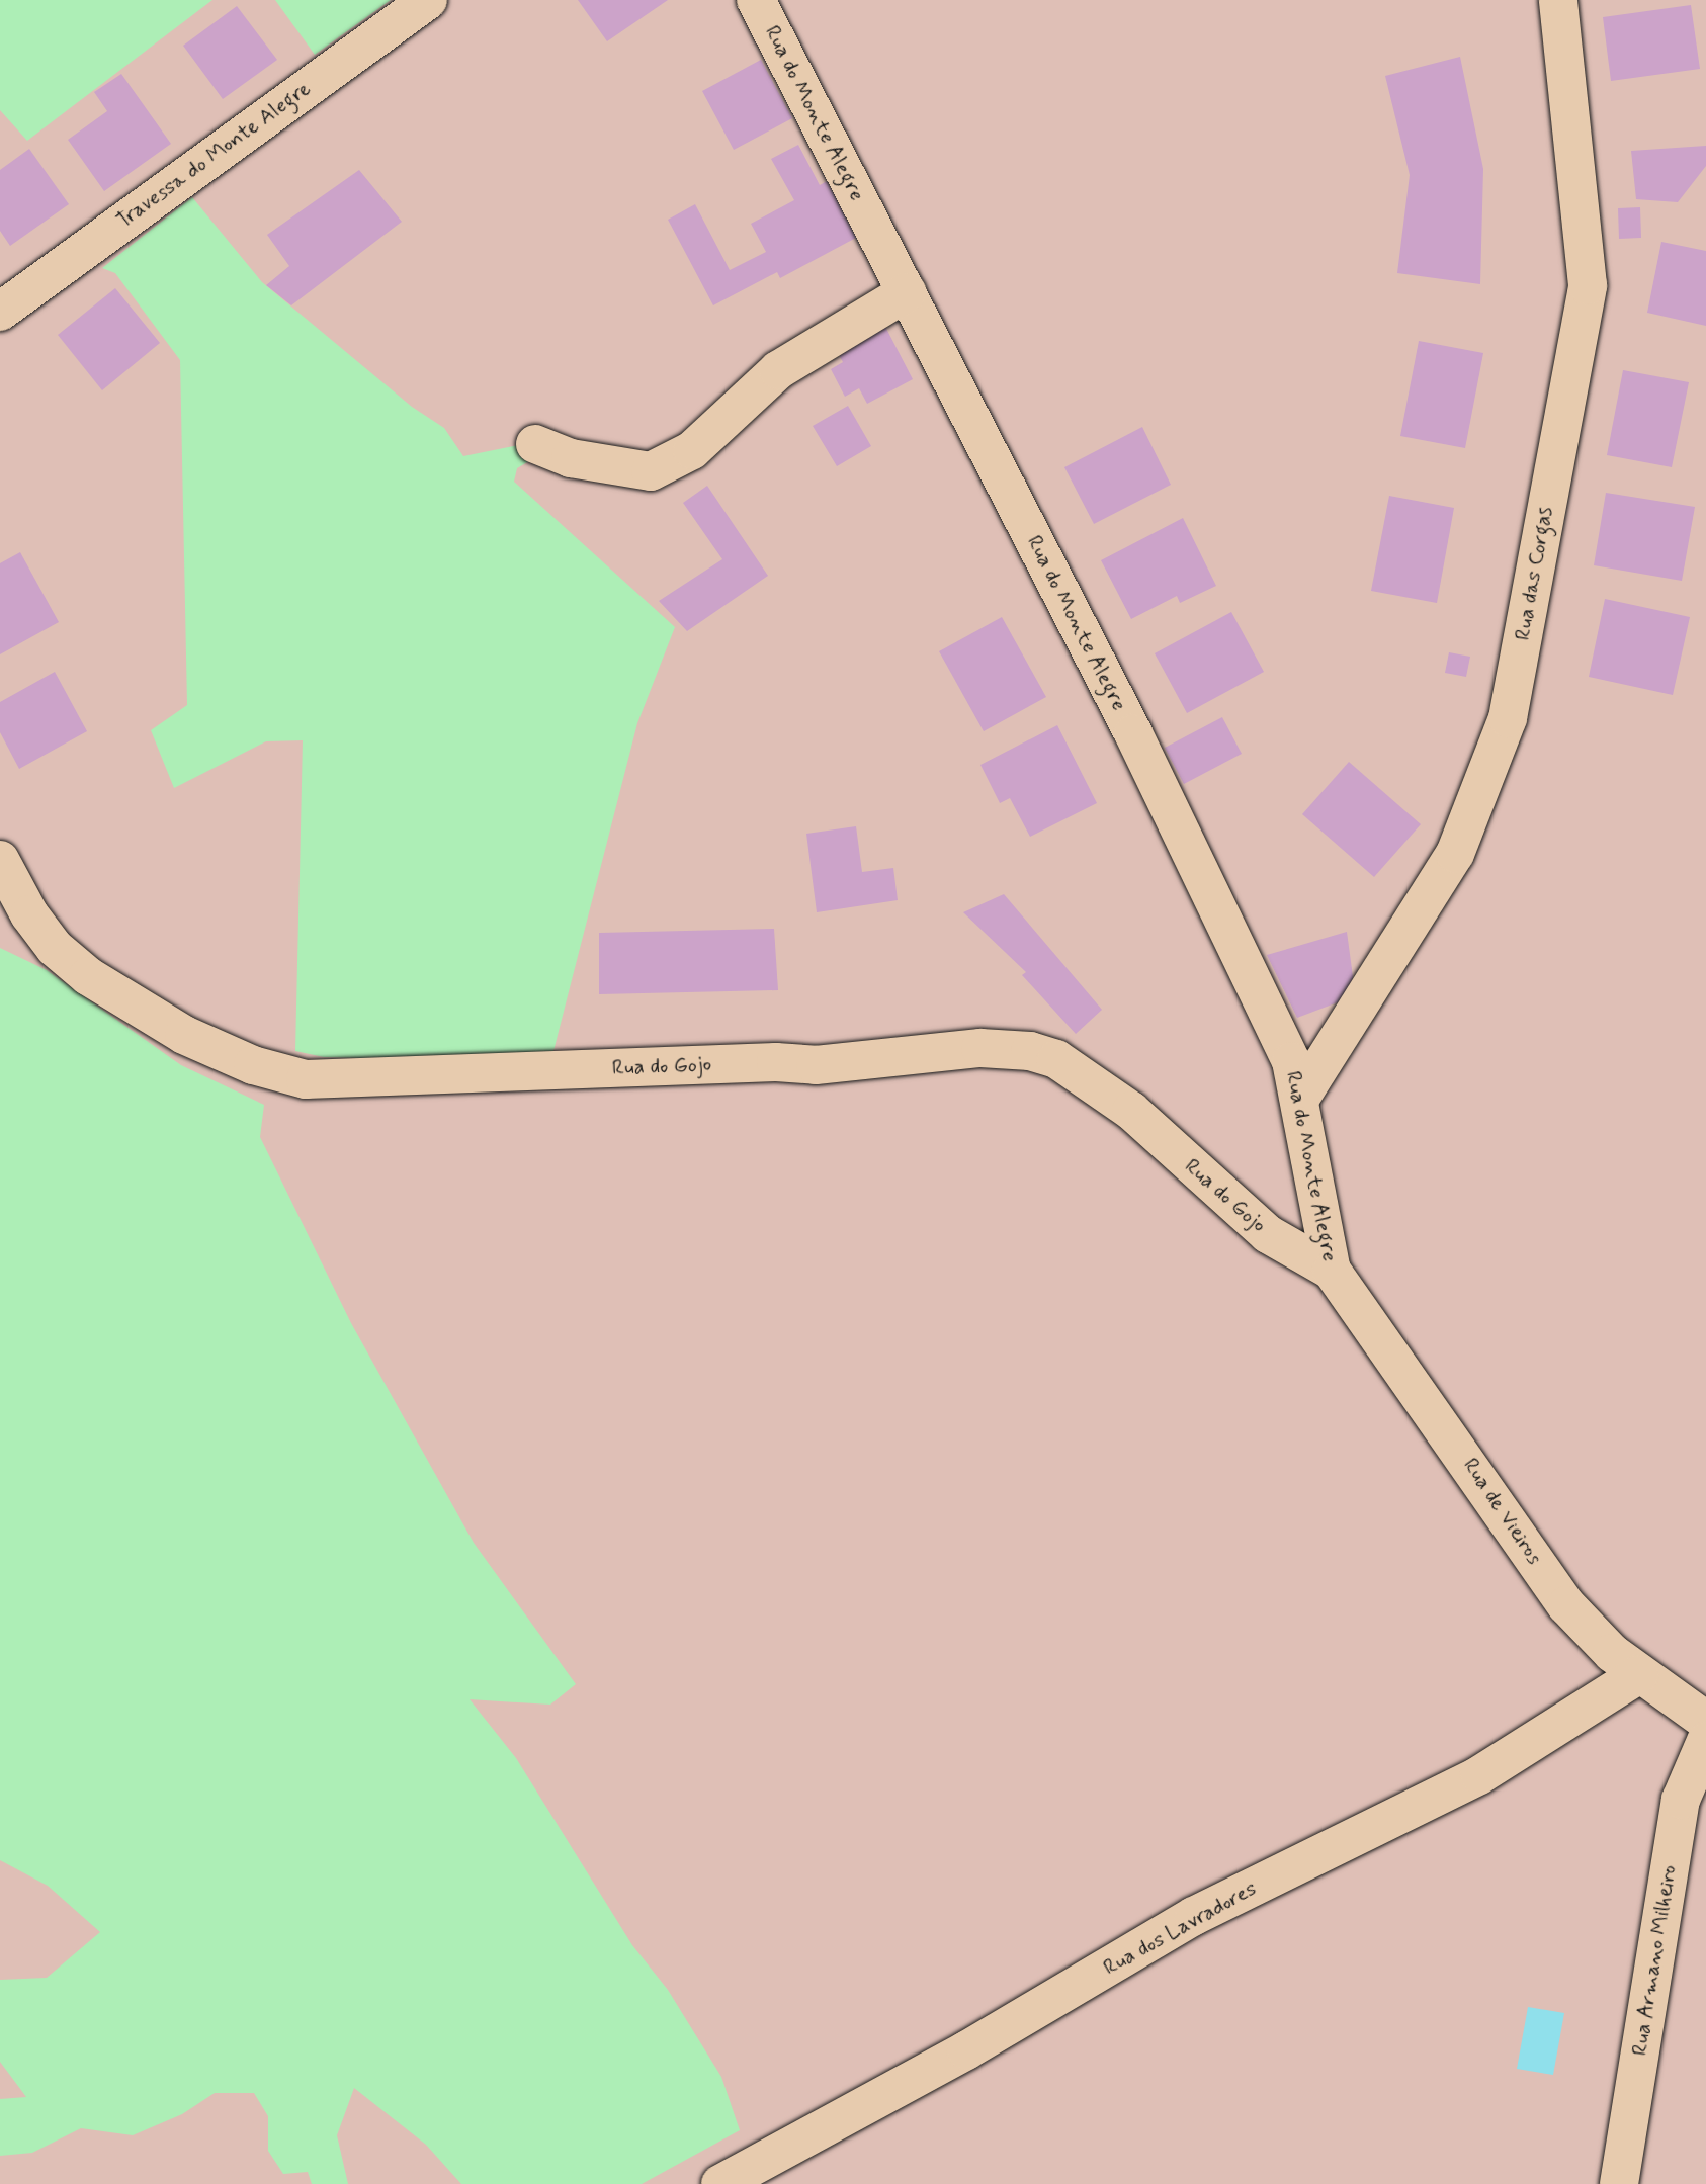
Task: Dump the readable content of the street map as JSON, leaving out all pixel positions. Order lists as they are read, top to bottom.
{
  "streets": {
    "street": [
      "Rua do Monte Alegre",
      "Travessa do Monte Alegre",
      "Rua das Corgas",
      "Rua do Gojo",
      "Rua de Vieiros",
      "Rua dos Lavradores",
      "Rua Armano Milheiro"
    ]
  },
  "crossings": [
    ["Rua do Monte Alegre", "Rua das Corgas"],
    ["Rua do Monte Alegre", "Rua do Gojo"],
    ["Rua do Monte Alegre", "Rua de Vieiros"],
    ["Rua do Gojo", "Rua de Vieiros"],
    ["Rua de Vieiros", "Rua dos Lavradores"]
  ]
}
